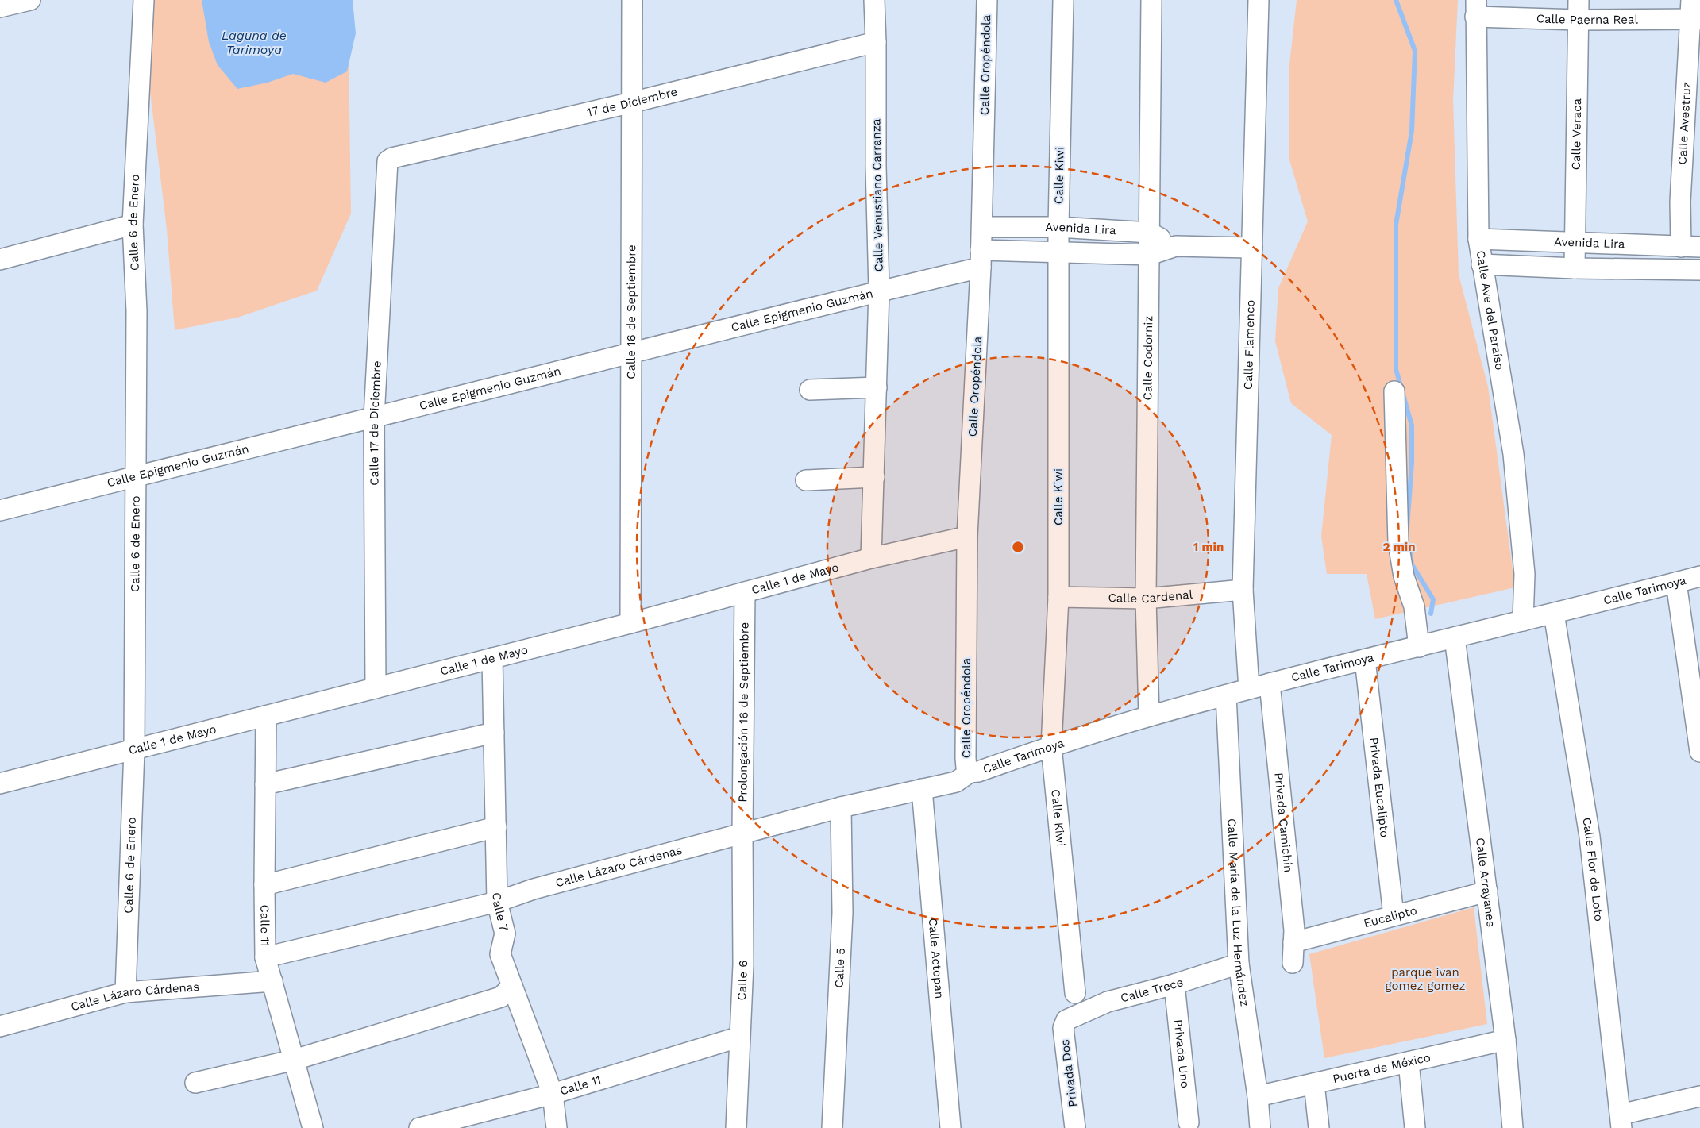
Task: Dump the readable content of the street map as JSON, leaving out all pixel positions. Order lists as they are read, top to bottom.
{
  "streets": {
    "street": [
      "Calle Paerna Real",
      "Calle Oropéndola",
      "17 de Diciembre",
      "Calle Avestruz",
      "Calle Veraca",
      "Calle Kiwi",
      "Calle Venustiano Carranza",
      "Calle 6 de Enero",
      "Avenida Lira",
      "Calle Epigmenio Guzmán",
      "Calle 16 de Septiembre",
      "Calle Ave del Paraíso",
      "Calle Flamenco",
      "Calle Codorniz",
      "Calle 17 de Diciembre",
      "Calle 1 de Mayo",
      "Calle Tarimoya",
      "Calle Cardenal",
      "Prolongación 16 de Septiembre",
      "Privada Eucalipto",
      "Privada Camichín",
      "Calle Lázaro Cárdenas",
      "Calle Flor de Loto",
      "Calle Arrayanes",
      "Calle 7",
      "Calle María de la Luz Hernández",
      "Eucalipto",
      "Calle 11",
      "Calle Actopan",
      "Calle 5",
      "Calle 6",
      "Calle Trece",
      "Privada Uno",
      "Puerta de México",
      "Privada Dos"
    ]
  },
  "crossings": [
    ["Calle Paerna Real", "Calle Avestruz"],
    ["Calle Paerna Real", "Calle Veraca"],
    ["Calle Paerna Real", "Calle Ave del Paraíso"],
    ["Calle Oropéndola", "Avenida Lira"],
    ["Calle Oropéndola", "Calle Epigmenio Guzmán"],
    ["Calle Oropéndola", "Calle 1 de Mayo"],
    ["Calle Oropéndola", "Calle Tarimoya"],
    ["Calle Oropéndola", "Calle Lázaro Cárdenas"],
    ["17 de Diciembre", "Calle Venustiano Carranza"],
    ["17 de Diciembre", "Calle 16 de Septiembre"],
    ["17 de Diciembre", "Calle 17 de Diciembre"],
    ["Calle Avestruz", "Avenida Lira"],
    ["Calle Veraca", "Avenida Lira"],
    ["Calle Kiwi", "Avenida Lira"],
    ["Calle Kiwi", "Calle Tarimoya"],
    ["Calle Kiwi", "Calle Cardenal"],
    ["Calle Venustiano Carranza", "Calle Epigmenio Guzmán"],
    ["Calle Venustiano Carranza", "Calle 1 de Mayo"],
    ["Calle 6 de Enero", "Calle Epigmenio Guzmán"],
    ["Calle 6 de Enero", "Calle 1 de Mayo"],
    ["Calle 6 de Enero", "Calle Lázaro Cárdenas"],
    ["Avenida Lira", "Calle Epigmenio Guzmán"],
    ["Avenida Lira", "Calle Ave del Paraíso"],
    ["Avenida Lira", "Calle Flamenco"],
    ["Avenida Lira", "Calle Codorniz"],
    ["Calle Epigmenio Guzmán", "Calle 16 de Septiembre"],
    ["Calle Epigmenio Guzmán", "Calle 17 de Diciembre"],
    ["Calle 16 de Septiembre", "Calle 1 de Mayo"],
    ["Calle Ave del Paraíso", "Calle Tarimoya"],
    ["Calle Flamenco", "Calle Tarimoya"],
    ["Calle Flamenco", "Calle Cardenal"],
    ["Calle Codorniz", "Calle Tarimoya"],
    ["Calle Codorniz", "Calle Cardenal"],
    ["Calle 17 de Diciembre", "Calle 1 de Mayo"],
    ["Calle 1 de Mayo", "Prolongación 16 de Septiembre"],
    ["Calle 1 de Mayo", "Calle 7"],
    ["Calle 1 de Mayo", "Calle 11"],
    ["Calle Tarimoya", "Privada Eucalipto"],
    ["Calle Tarimoya", "Privada Camichín"],
    ["Calle Tarimoya", "Calle Lázaro Cárdenas"],
    ["Calle Tarimoya", "Calle Flor de Loto"],
    ["Calle Tarimoya", "Calle Arrayanes"],
    ["Calle Tarimoya", "Calle María de la Luz Hernández"],
    ["Prolongación 16 de Septiembre", "Calle Lázaro Cárdenas"],
    ["Prolongación 16 de Septiembre", "Calle 6"],
    ["Privada Eucalipto", "Eucalipto"],
    ["Privada Camichín", "Eucalipto"],
    ["Calle Lázaro Cárdenas", "Calle 7"],
    ["Calle Lázaro Cárdenas", "Calle 11"],
    ["Calle Lázaro Cárdenas", "Calle Actopan"],
    ["Calle Lázaro Cárdenas", "Calle 5"],
    ["Calle Lázaro Cárdenas", "Calle 6"],
    ["Calle Arrayanes", "Eucalipto"],
    ["Calle Arrayanes", "Puerta de México"],
    ["Calle 7", "Calle 11"],
    ["Calle María de la Luz Hernández", "Calle Trece"],
    ["Calle María de la Luz Hernández", "Puerta de México"],
    ["Calle 11", "Calle 6"],
    ["Calle Trece", "Privada Uno"],
    ["Calle Trece", "Privada Dos"]
  ],
  "water": ["Laguna de Tarimoya"],
  "parks": ["parque ivan gomez gomez"],
  "rings": ["1 min", "2 min"]
}
